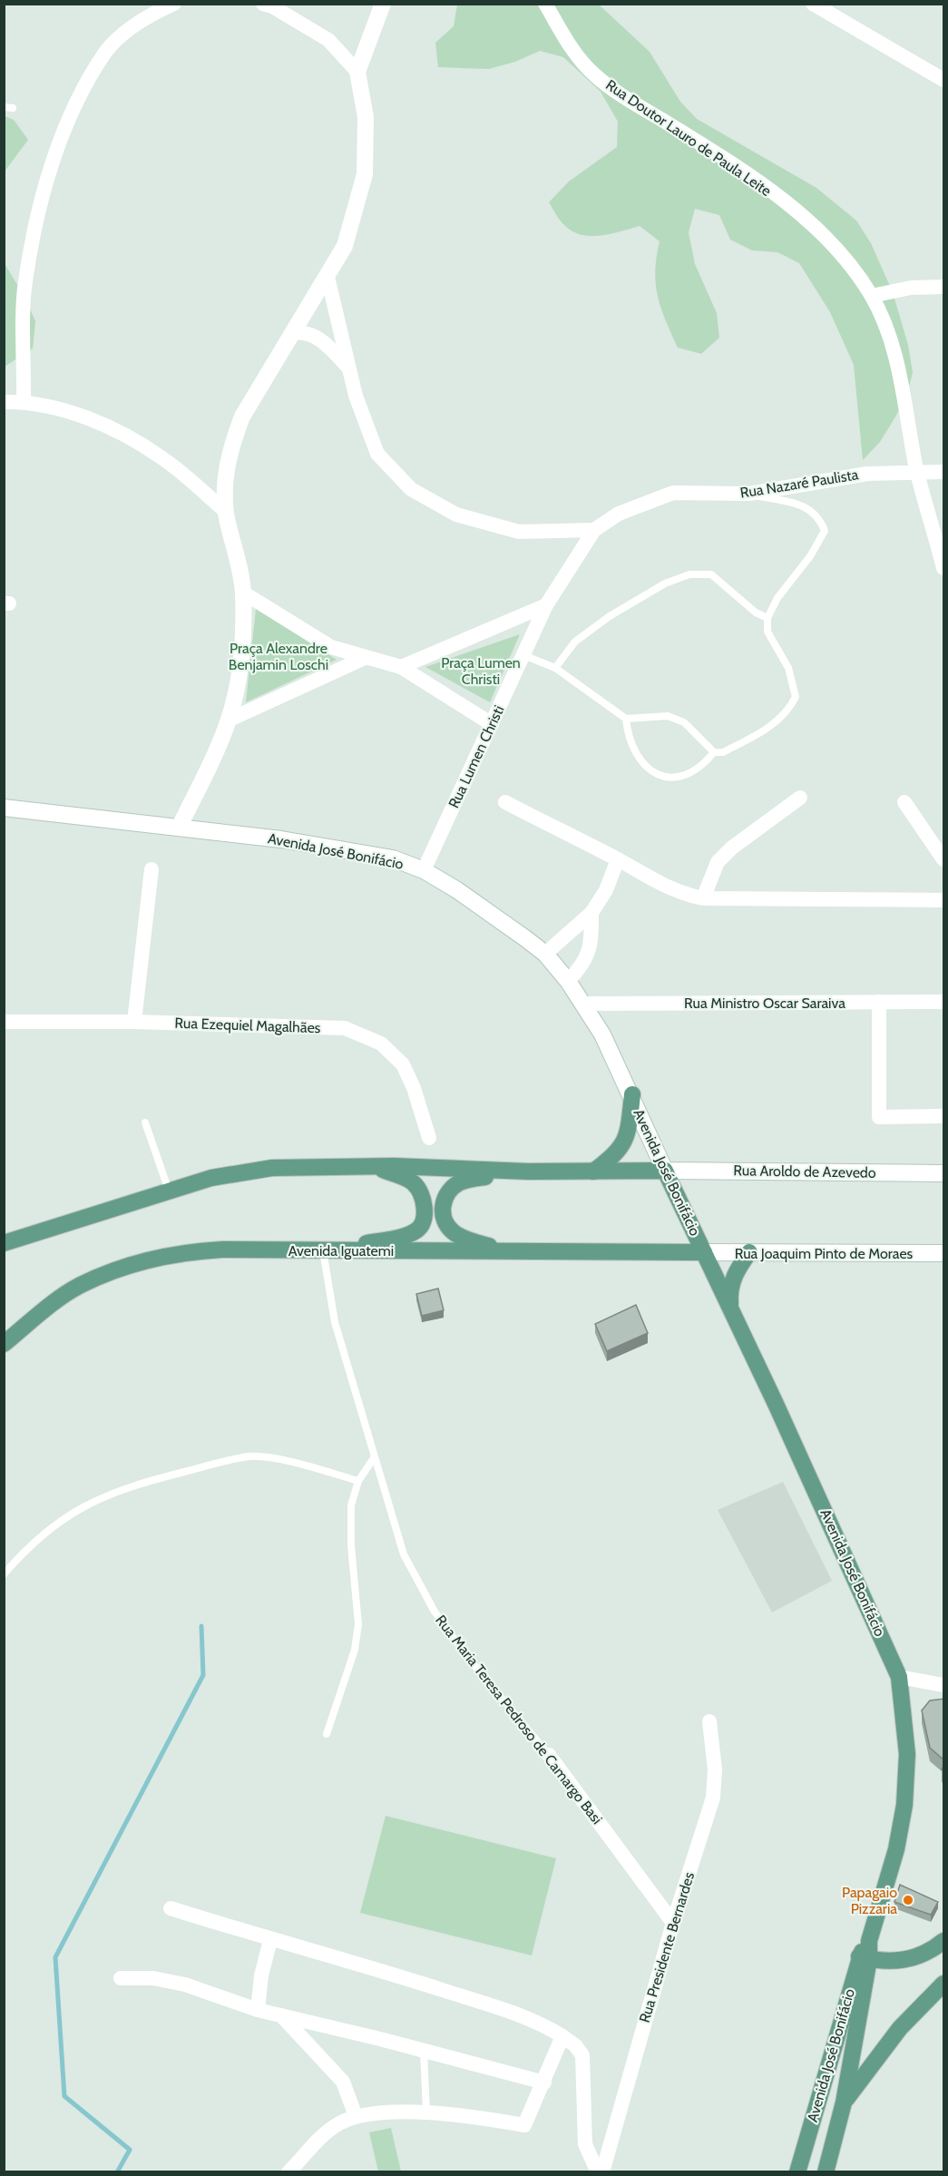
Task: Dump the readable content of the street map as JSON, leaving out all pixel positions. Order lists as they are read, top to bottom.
{
  "streets": {
    "main road": [
      "Avenida José Bonifácio",
      "Rua Aroldo de Azevedo",
      "Avenida Iguatemi",
      "Rua Joaquim Pinto de Moraes"
    ],
    "street": [
      "Rua Doutor Lauro de Paula Leite",
      "Rua Nazaré Paulista",
      "Rua Lumen Christi",
      "Rua Ministro Oscar Saraiva",
      "Rua Ezequiel Magalhães",
      "Rua Maria Teresa Pedroso de Camargo Basi",
      "Rua Presidente Bernardes"
    ]
  },
  "crossings": [
    ["Rua Doutor Lauro de Paula Leite", "Rua Nazaré Paulista"],
    ["Rua Nazaré Paulista", "Rua Lumen Christi"],
    ["Rua Lumen Christi", "Avenida José Bonifácio"],
    ["Avenida José Bonifácio", "Rua Ministro Oscar Saraiva"],
    ["Avenida José Bonifácio", "Rua Aroldo de Azevedo"],
    ["Avenida José Bonifácio", "Avenida Iguatemi"],
    ["Avenida José Bonifácio", "Rua Joaquim Pinto de Moraes"],
    ["Avenida Iguatemi", "Rua Joaquim Pinto de Moraes"],
    ["Avenida Iguatemi", "Rua Maria Teresa Pedroso de Camargo Basi"],
    ["Rua Maria Teresa Pedroso de Camargo Basi", "Rua Presidente Bernardes"]
  ],
  "parks": ["Praça Alexandre Benjamin Loschi", "Praça Lumen Christi"],
  "places": ["Papagaio Pizzaria"]
}
